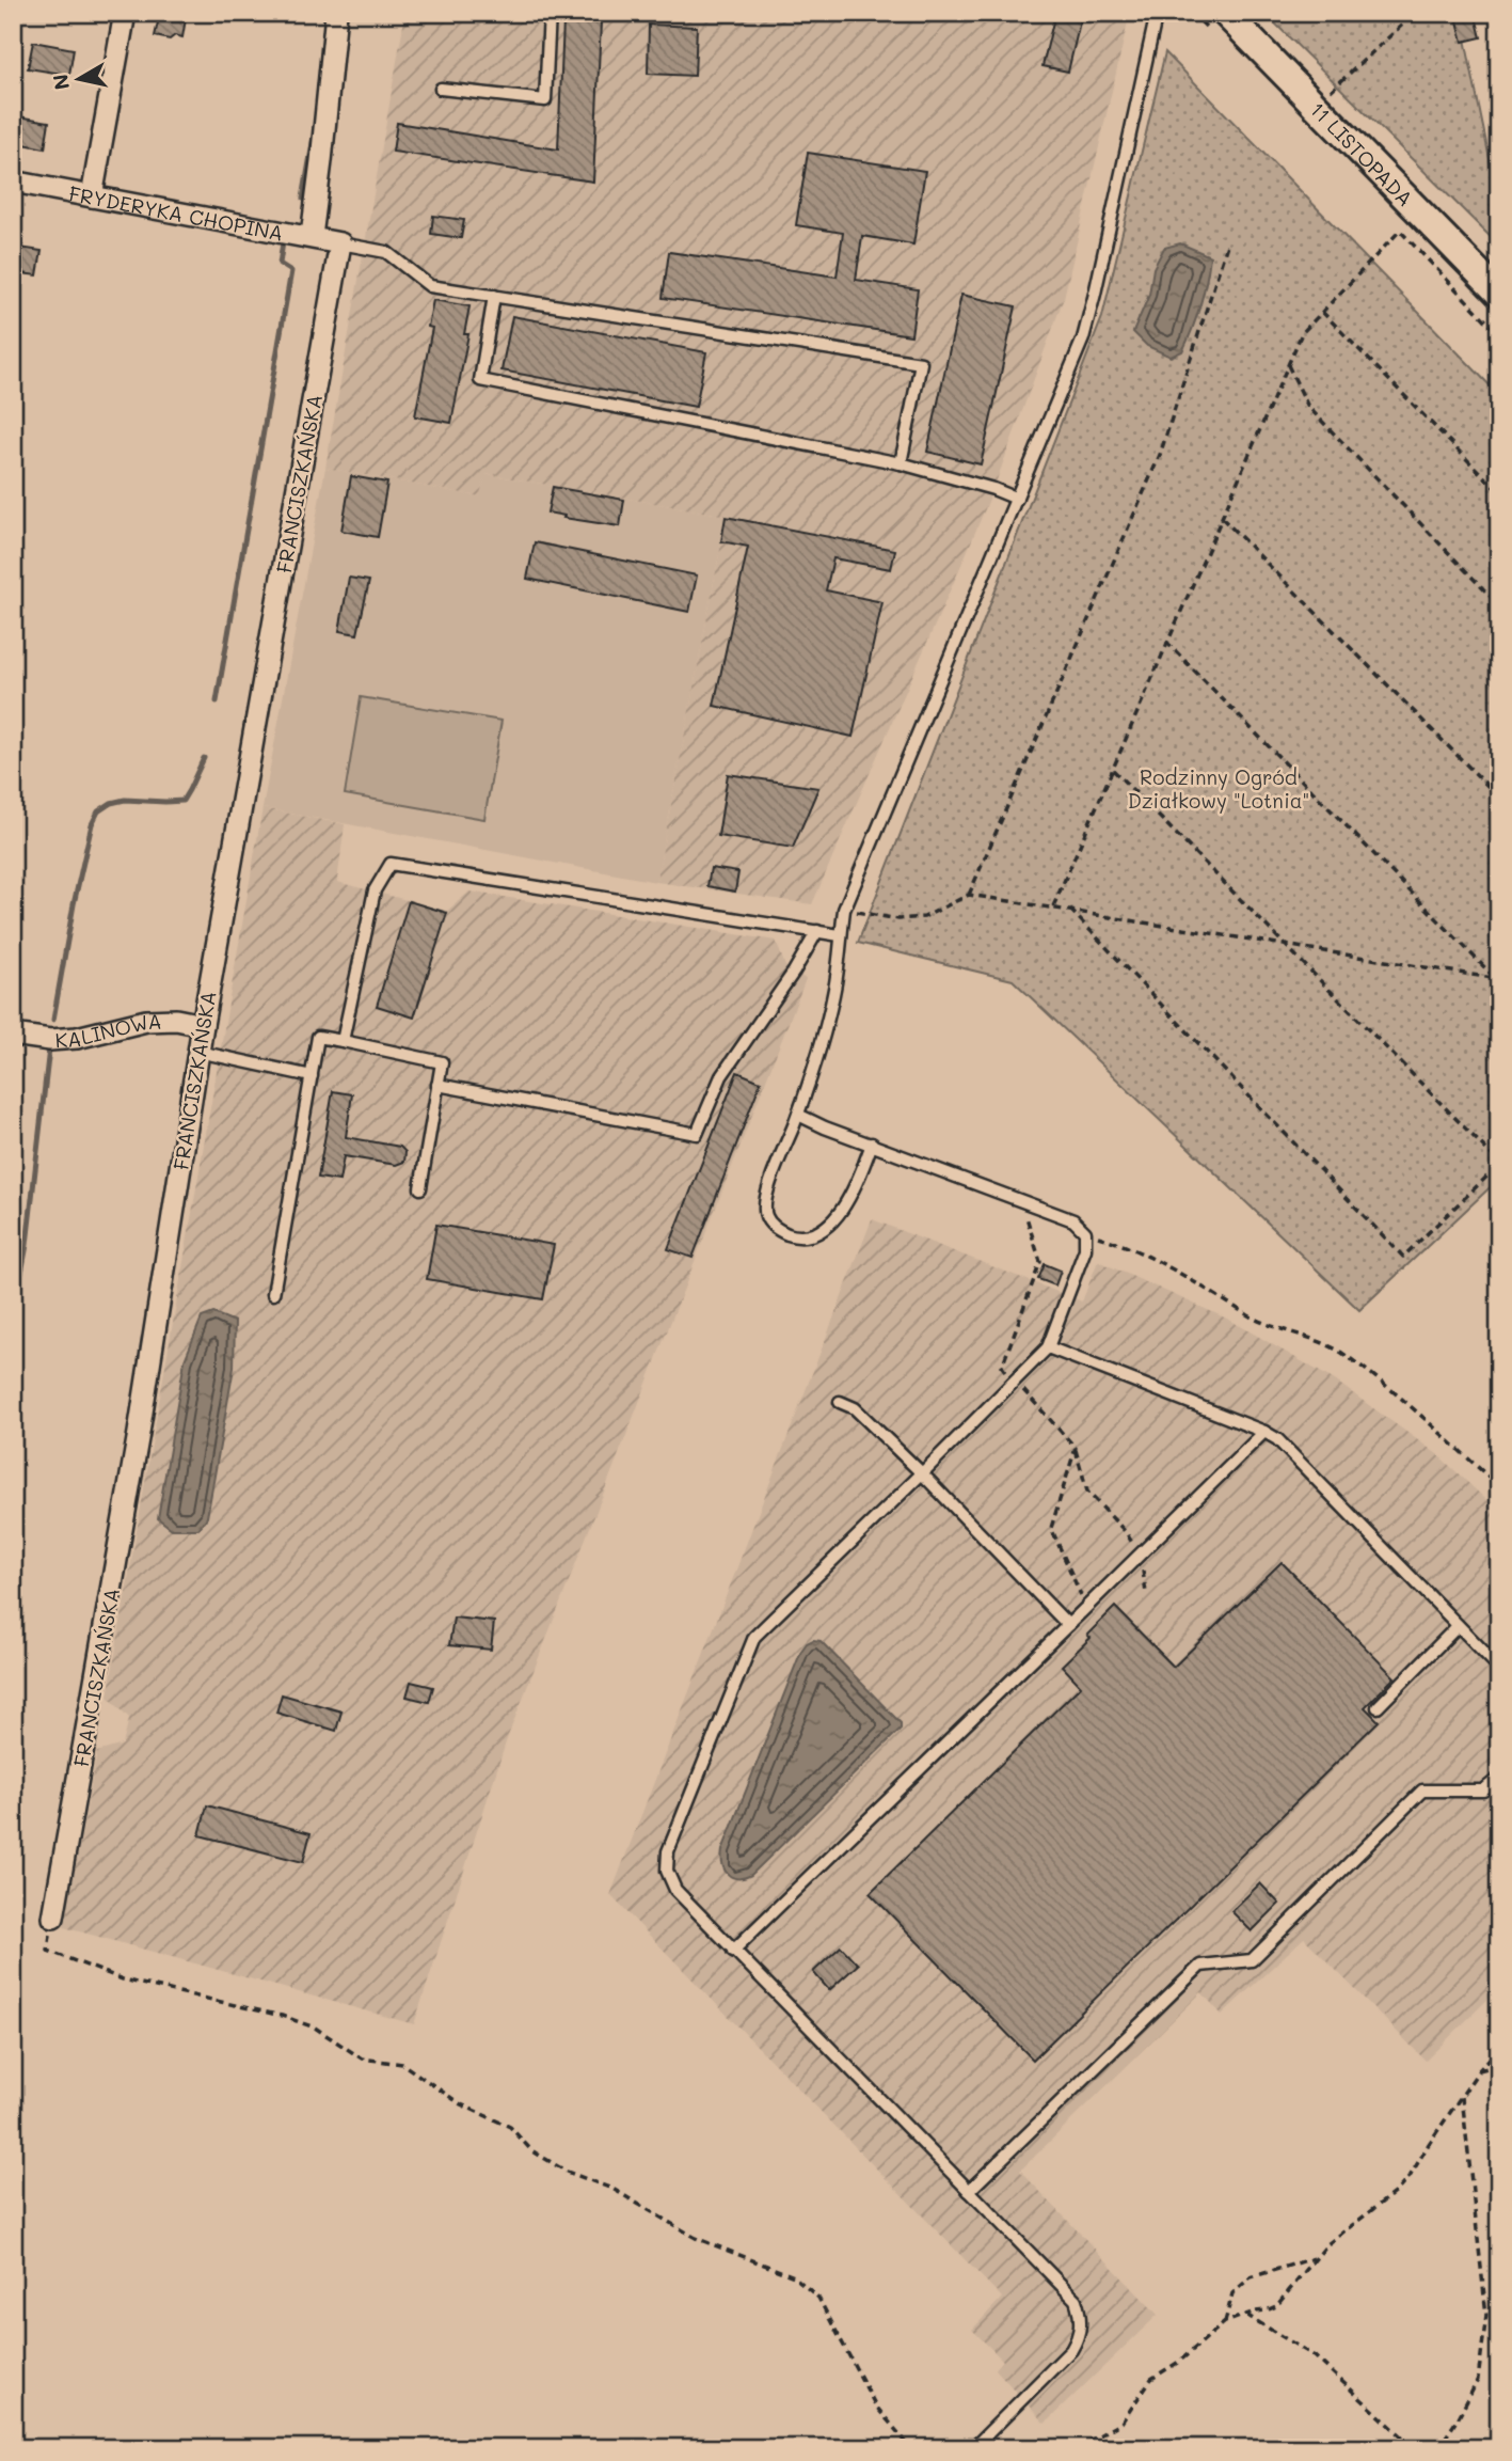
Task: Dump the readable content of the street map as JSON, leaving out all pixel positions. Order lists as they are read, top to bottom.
{
  "streets": {
    "street": [
      "11 LISTOPADA",
      "FRYDERYKA CHOPINA",
      "FRANCISZKAŃSKA",
      "KALINOWA"
    ]
  },
  "crossings": [
    ["FRYDERYKA CHOPINA", "FRANCISZKAŃSKA"],
    ["FRANCISZKAŃSKA", "KALINOWA"]
  ],
  "parks": ["Rodzinny Ogród Działkowy \"Lotnia\""],
  "north": "left"
}
